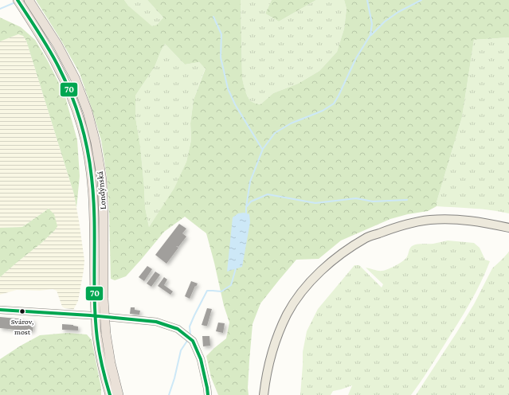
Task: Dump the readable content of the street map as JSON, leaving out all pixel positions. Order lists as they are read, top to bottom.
{
  "streets": {
    "highway": ["Londýnská"]
  },
  "places": ["Svárov, most"],
  "lines": ["transit line 70"]
}
